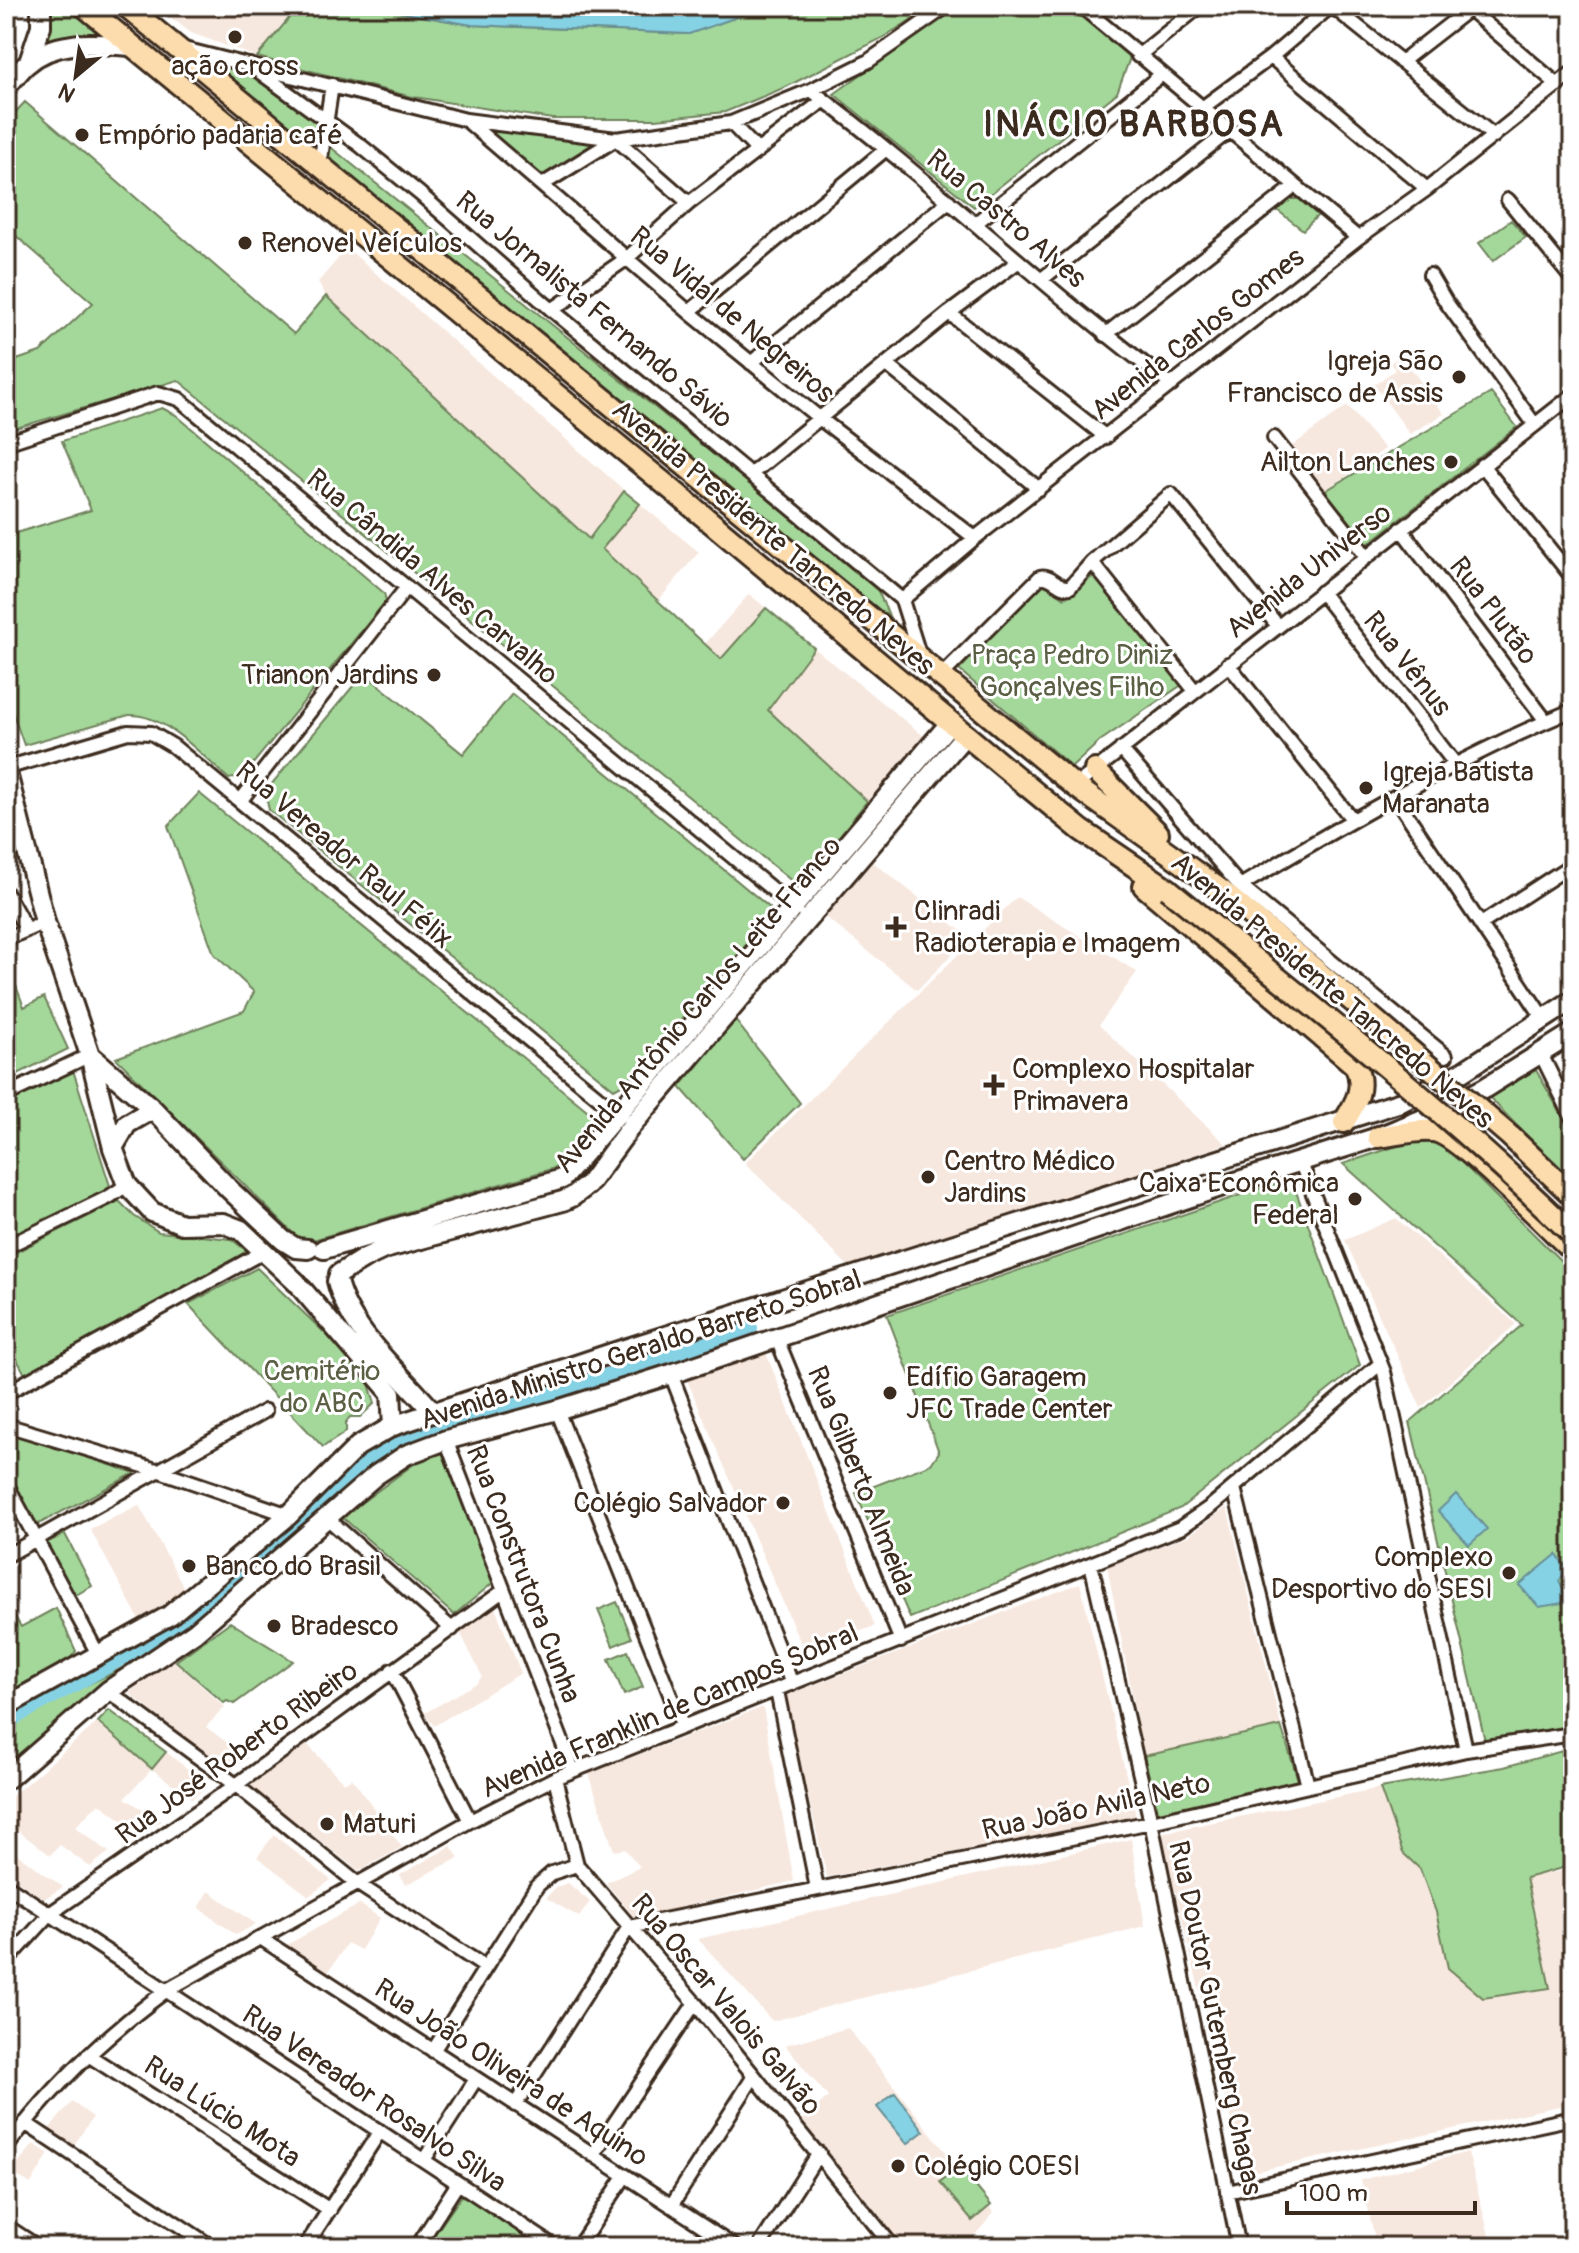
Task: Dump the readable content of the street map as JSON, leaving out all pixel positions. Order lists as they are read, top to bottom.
{
  "streets": {
    "main road": ["Avenida Presidente Tancredo Neves", "Avenida Antônio Carlos Leite Franco", "Avenida Ministro Geraldo Barreto Sobral"],
    "street": [
      "Rua Castro Alves",
      "Rua Jornalista Fernando Sávio",
      "Rua Vidal de Negreiros",
      "Avenida Carlos Gomes",
      "Avenida Universo",
      "Rua Cândida Alves Carvalho",
      "Rua Plutão",
      "Rua Vênus",
      "Rua Vereador Raul Félix",
      "Rua Gilberto Almeida",
      "Rua Construtora Cunha",
      "Avenida Franklin de Campos Sobral",
      "Rua José Roberto Ribeiro",
      "Rua João Avila Neto",
      "Rua Oscar Valois Galvão",
      "Rua Doutor Gutemberg Chagas",
      "Rua João Oliveira de Aquino",
      "Rua Vereador Rosalvo Silva",
      "Rua Lúcio Mota"
    ]
  },
  "crossings": [
    ["Rua Castro Alves", "Avenida Carlos Gomes"],
    ["Rua Jornalista Fernando Sávio", "Avenida Carlos Gomes"],
    ["Rua Vidal de Negreiros", "Avenida Carlos Gomes"],
    ["Avenida Presidente Tancredo Neves", "Avenida Universo"],
    ["Avenida Presidente Tancredo Neves", "Avenida Antônio Carlos Leite Franco"],
    ["Avenida Universo", "Rua Plutão"],
    ["Avenida Universo", "Rua Vênus"],
    ["Rua Cândida Alves Carvalho", "Avenida Antônio Carlos Leite Franco"],
    ["Rua Vereador Raul Félix", "Avenida Antônio Carlos Leite Franco"],
    ["Avenida Ministro Geraldo Barreto Sobral", "Rua Gilberto Almeida"],
    ["Avenida Ministro Geraldo Barreto Sobral", "Rua Construtora Cunha"],
    ["Rua Gilberto Almeida", "Avenida Franklin de Campos Sobral"],
    ["Rua Construtora Cunha", "Avenida Franklin de Campos Sobral"],
    ["Rua Construtora Cunha", "Rua José Roberto Ribeiro"],
    ["Avenida Franklin de Campos Sobral", "Rua Oscar Valois Galvão"],
    ["Avenida Franklin de Campos Sobral", "Rua Doutor Gutemberg Chagas"],
    ["Avenida Franklin de Campos Sobral", "Rua João Oliveira de Aquino"],
    ["Avenida Franklin de Campos Sobral", "Rua Vereador Rosalvo Silva"],
    ["Avenida Franklin de Campos Sobral", "Rua Lúcio Mota"],
    ["Rua José Roberto Ribeiro", "Rua Vereador Rosalvo Silva"],
    ["Rua João Avila Neto", "Rua Oscar Valois Galvão"],
    ["Rua João Avila Neto", "Rua Doutor Gutemberg Chagas"]
  ],
  "districts": ["INÁCIO BARBOSA"],
  "parks": ["Praça Pedro Diniz Gonçalves Filho", "Cemitério do ABC"],
  "places": {
    "other": [
      "ação cross",
      "Empório padaria café",
      "Renovel Veículos",
      "Igreja São Francisco de Assis",
      "Ailton Lanches",
      "Trianon Jardins",
      "Igreja Batista Maranata",
      "Centro Médico Jardins",
      "Caixa Econômica Federal",
      "Edífio Garagem JFC Trade Center",
      "Colégio Salvador",
      "Banco do Brasil",
      "Complexo Desportivo do SESI",
      "Bradesco",
      "Maturi",
      "Colégio COESI"
    ],
    "health": ["Clinradi Radioterapia e Imagem", "Complexo Hospitalar Primavera"]
  },
  "scale_bar": "100 m",
  "north": "bottom left"
}
